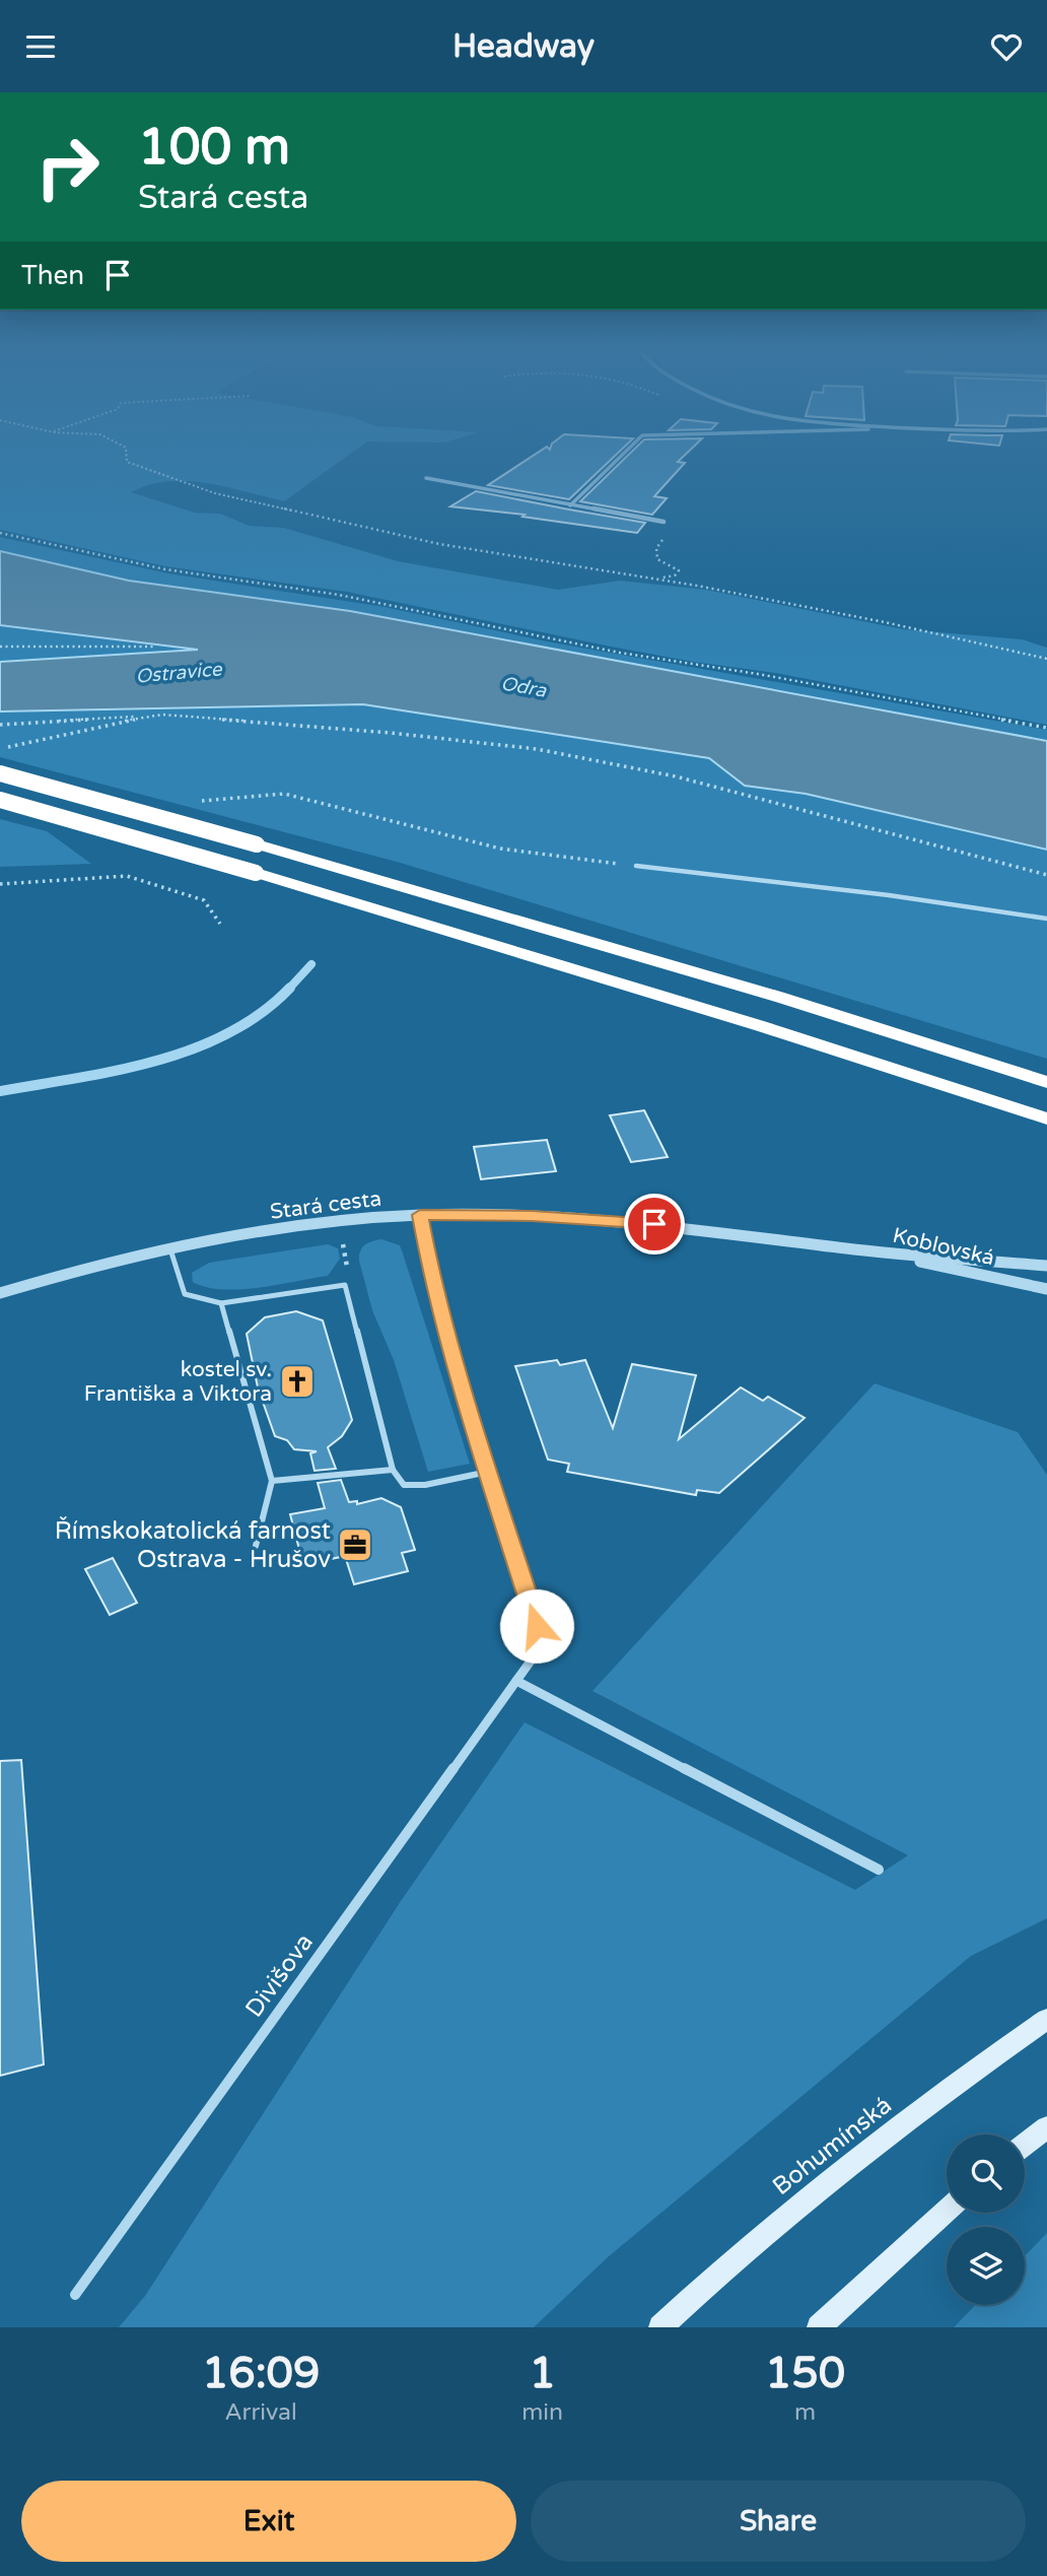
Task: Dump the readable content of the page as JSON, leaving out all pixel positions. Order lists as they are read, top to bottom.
{
  "streets": {
    "main road": ["Bohumínská"],
    "street": ["Stará cesta", "Koblovská", "Divišova"]
  },
  "crossings": [
    ["Stará cesta", "Koblovská"],
    ["Stará cesta", "Divišova"]
  ],
  "water": ["Ostravice", "Odra"],
  "places": {
    "church": ["kostel sv. Františka a Viktora"],
    "office": ["Římskokatolická farnost Ostrava - Hrušov"]
  },
  "page": {
    "header": "Headway",
    "turn": ["100 m", "Stará cesta"],
    "then": "Then",
    "eta": [
      "16:09",
      "Arrival",
      "1",
      "min",
      "150",
      "m"
    ],
    "buttons": ["Exit", "Share"]
  }
}
